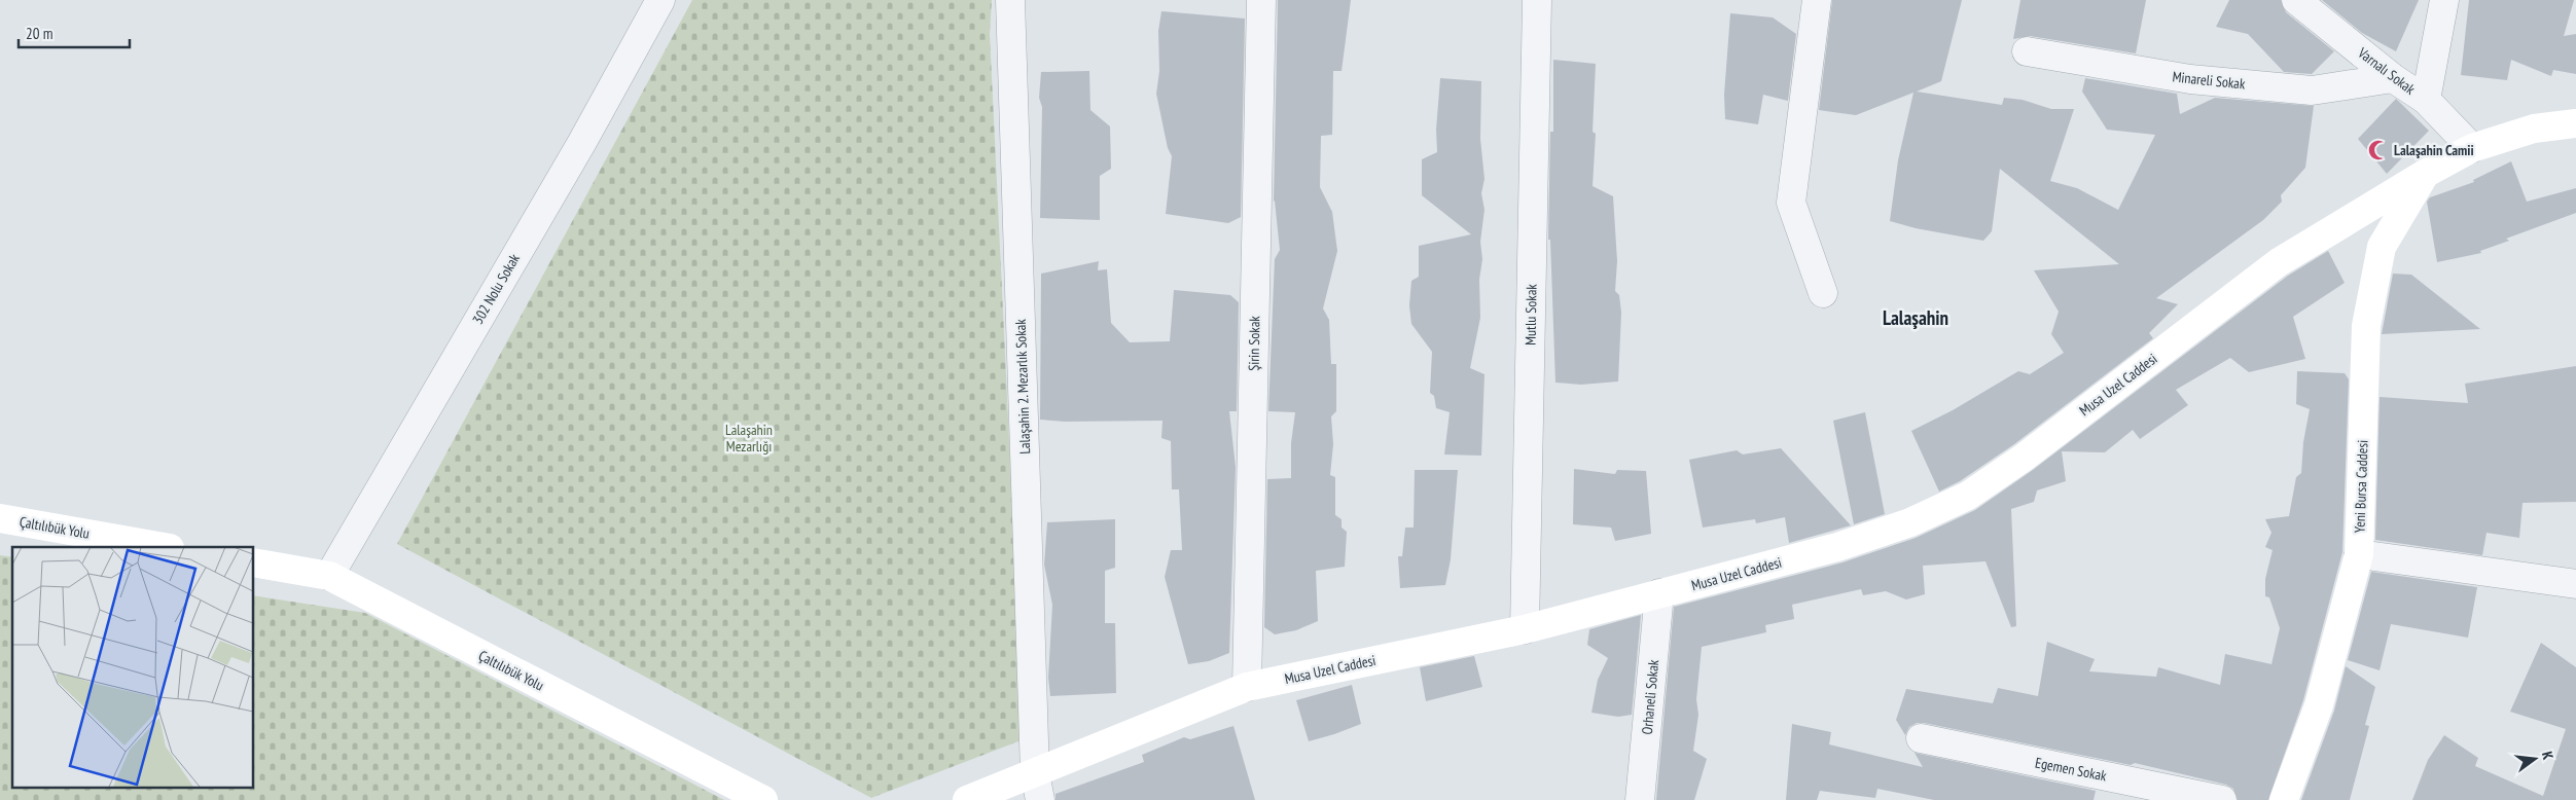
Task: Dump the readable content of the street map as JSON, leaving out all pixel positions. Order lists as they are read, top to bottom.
{
  "streets": {
    "main road": ["Musa Uzel Caddesi", "Yeni Bursa Caddesi", "Çaltılıbük Yolu"],
    "street": [
      "Varnalı Sokak",
      "Minareli Sokak",
      "302 Nolu Sokak",
      "Mutlu Sokak",
      "Şirin Sokak",
      "Lalaşahin 2. Mezarlık Sokak",
      "Orhaneli Sokak",
      "Egemen Sokak"
    ]
  },
  "crossings": [
    ["Varnalı Sokak", "Minareli Sokak"],
    ["Varnalı Sokak", "Musa Uzel Caddesi"],
    ["302 Nolu Sokak", "Çaltılıbük Yolu"],
    ["Mutlu Sokak", "Musa Uzel Caddesi"],
    ["Şirin Sokak", "Musa Uzel Caddesi"],
    ["Musa Uzel Caddesi", "Lalaşahin 2. Mezarlık Sokak"],
    ["Musa Uzel Caddesi", "Yeni Bursa Caddesi"],
    ["Musa Uzel Caddesi", "Orhaneli Sokak"]
  ],
  "districts": ["Lalaşahin"],
  "parks": ["Lalaşahin Mezarlığı"],
  "places": {
    "mosque": ["Lalaşahin Camii"]
  },
  "scale_bar": "20 m",
  "north": "right"
}
